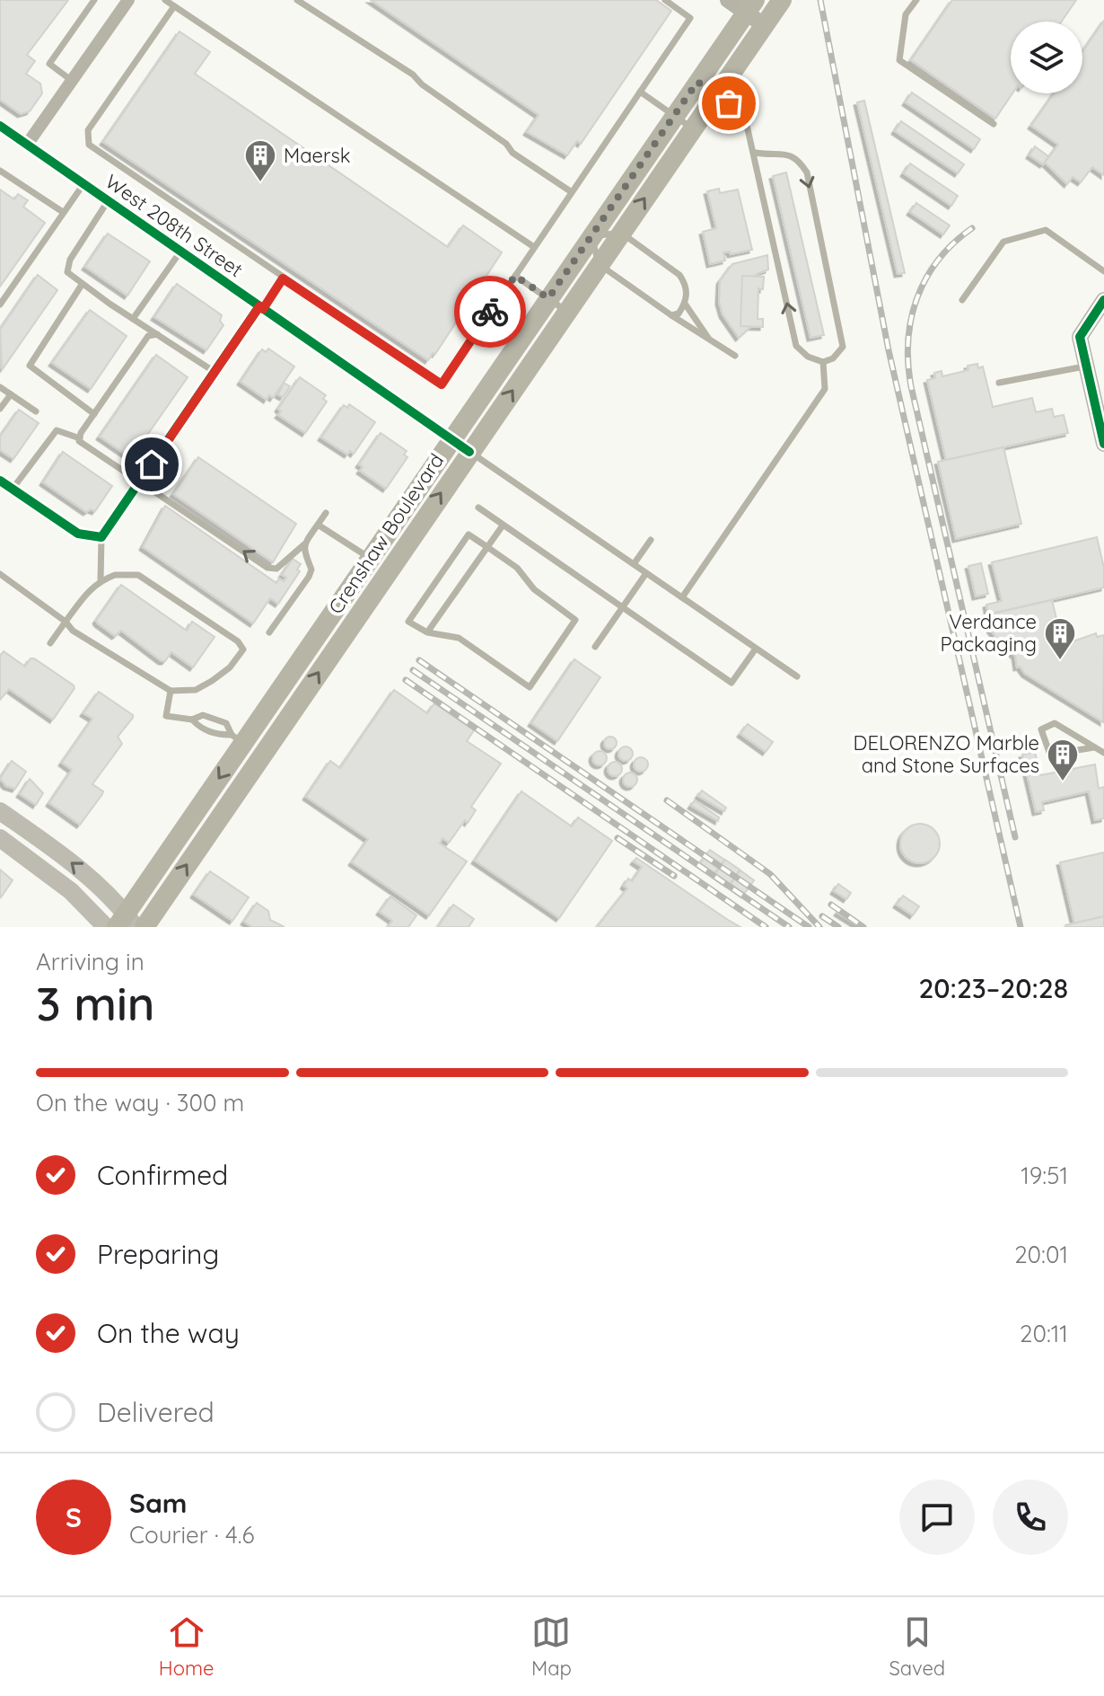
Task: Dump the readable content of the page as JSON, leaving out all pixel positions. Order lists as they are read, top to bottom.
{
  "streets": {
    "main road": ["Crenshaw Boulevard"],
    "street": ["West 208th Street"]
  },
  "crossings": [
    ["West 208th Street", "Crenshaw Boulevard"]
  ],
  "places": {
    "building": ["Maersk", "Verdance Packaging", "DELORENZO Marble and Stone Surfaces"]
  },
  "page": {
    "heading": ["3 min", "Arriving in", "20:23–20:28"],
    "panel": ["Sam", "Courier · 4.6"],
    "bar": "On the way · 300 m",
    "list": [
      ["Confirmed", "19:51"],
      ["Preparing", "20:01"],
      ["On the way", "20:11"],
      "Delivered"
    ],
    "round": "S",
    "tabs": ["Home", "Map", "Saved"]
  }
}
